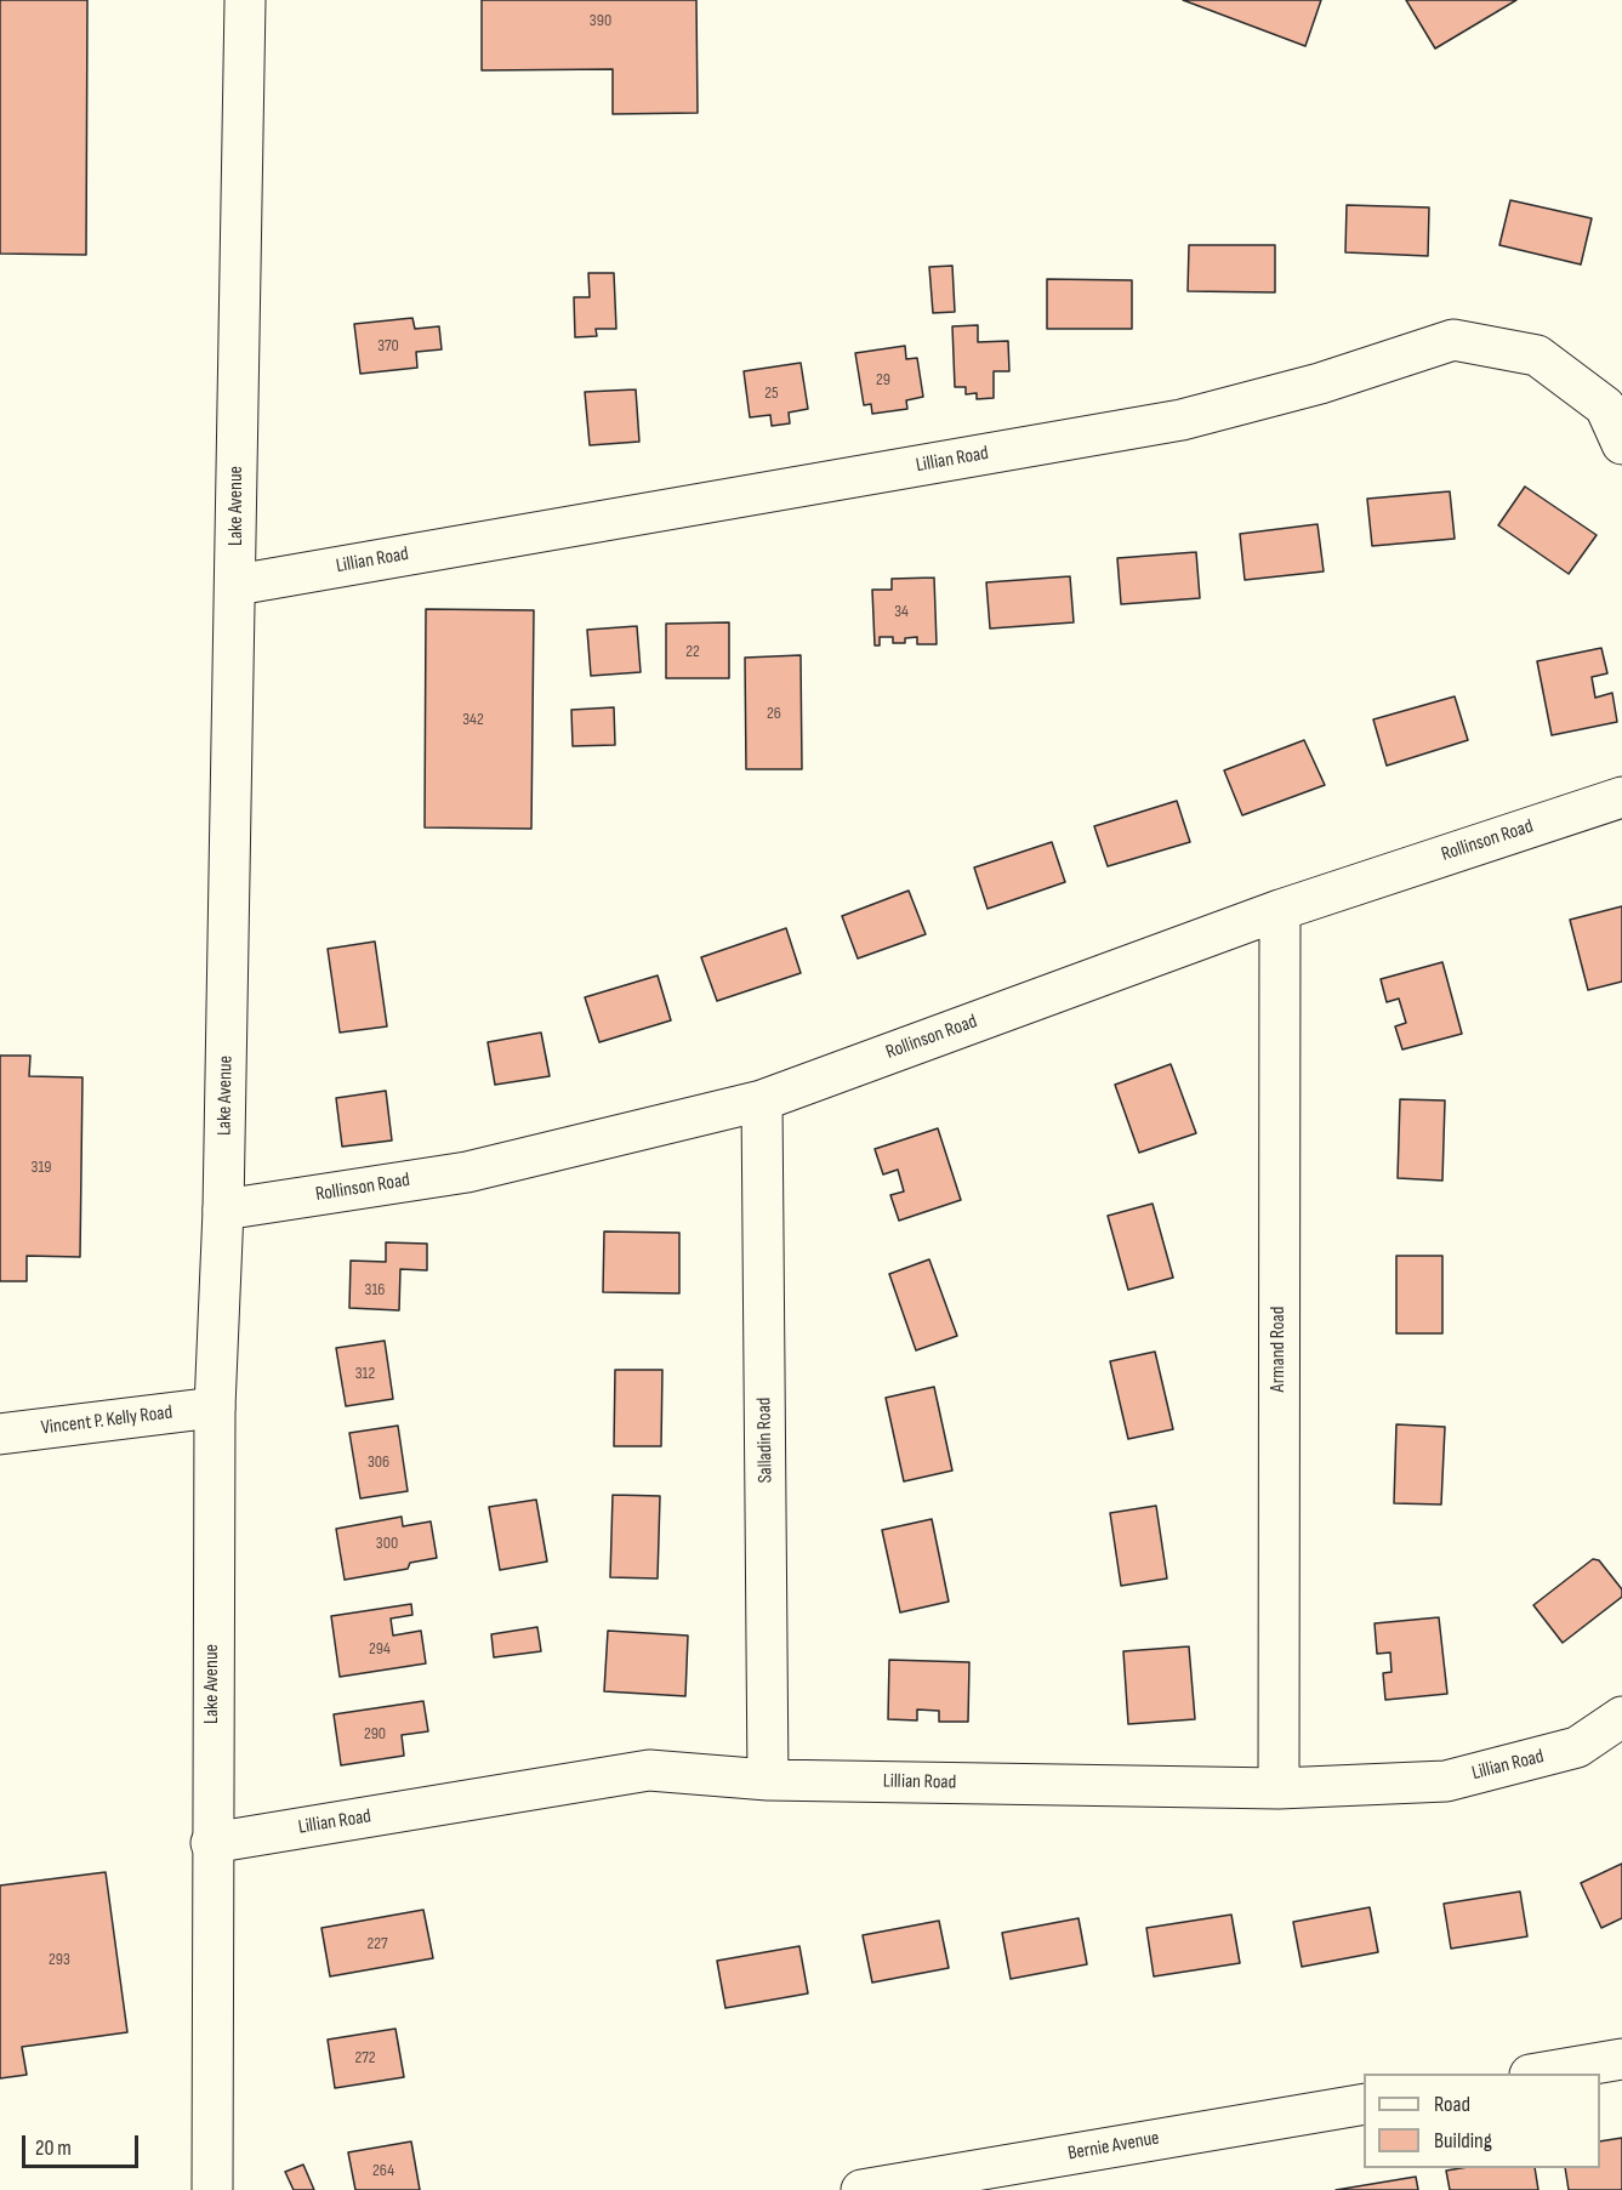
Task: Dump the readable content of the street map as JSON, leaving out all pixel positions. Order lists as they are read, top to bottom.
{
  "streets": {
    "street": [
      "Lillian Road",
      "Lake Avenue",
      "Rollinson Road",
      "Armand Road",
      "Vincent P. Kelly Road",
      "Salladin Road",
      "Bernie Avenue"
    ]
  },
  "crossings": [
    ["Lillian Road", "Lake Avenue"],
    ["Lillian Road", "Armand Road"],
    ["Lillian Road", "Salladin Road"],
    ["Lake Avenue", "Rollinson Road"],
    ["Lake Avenue", "Vincent P. Kelly Road"],
    ["Rollinson Road", "Armand Road"],
    ["Rollinson Road", "Salladin Road"]
  ],
  "house_numbers": [
    "390",
    "370",
    "29",
    "25",
    "34",
    "22",
    "26",
    "342",
    "319",
    "316",
    "312",
    "306",
    "300",
    "294",
    "290",
    "227",
    "293",
    "272",
    "264"
  ],
  "legend": ["Road", "Building"],
  "scale_bar": "20 m"
}
